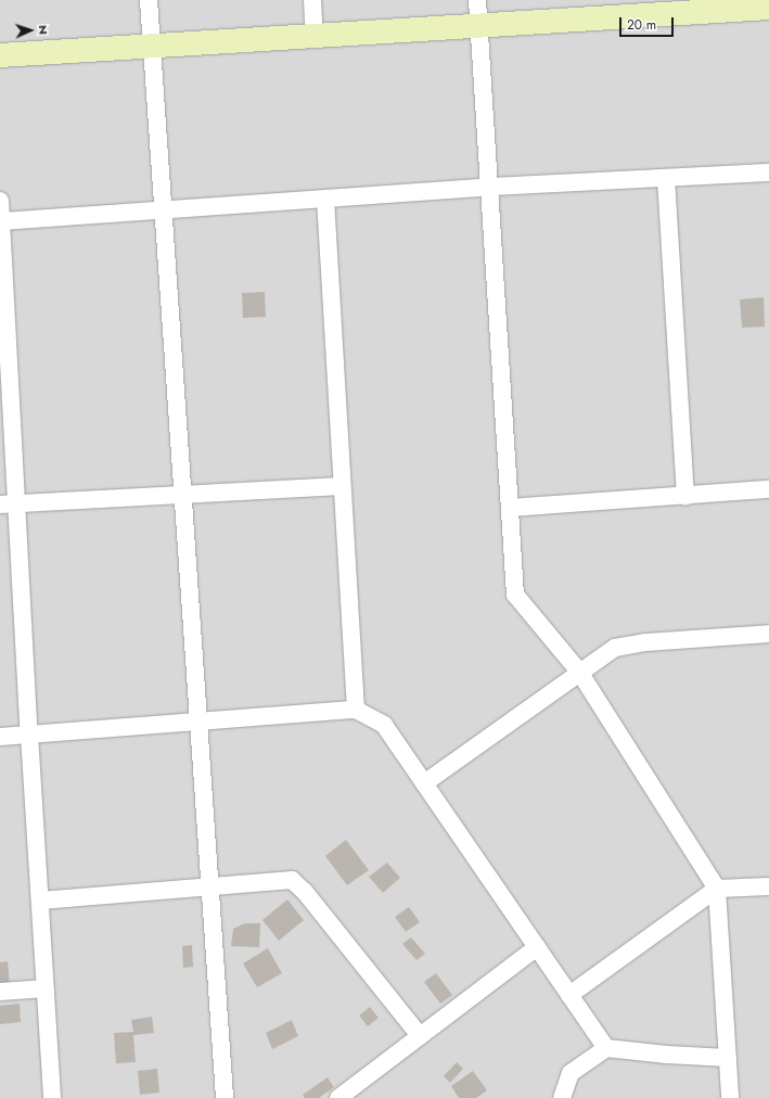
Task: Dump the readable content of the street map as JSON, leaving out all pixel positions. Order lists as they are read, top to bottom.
{
  "scale_bar": "20 m",
  "north": "right"
}
